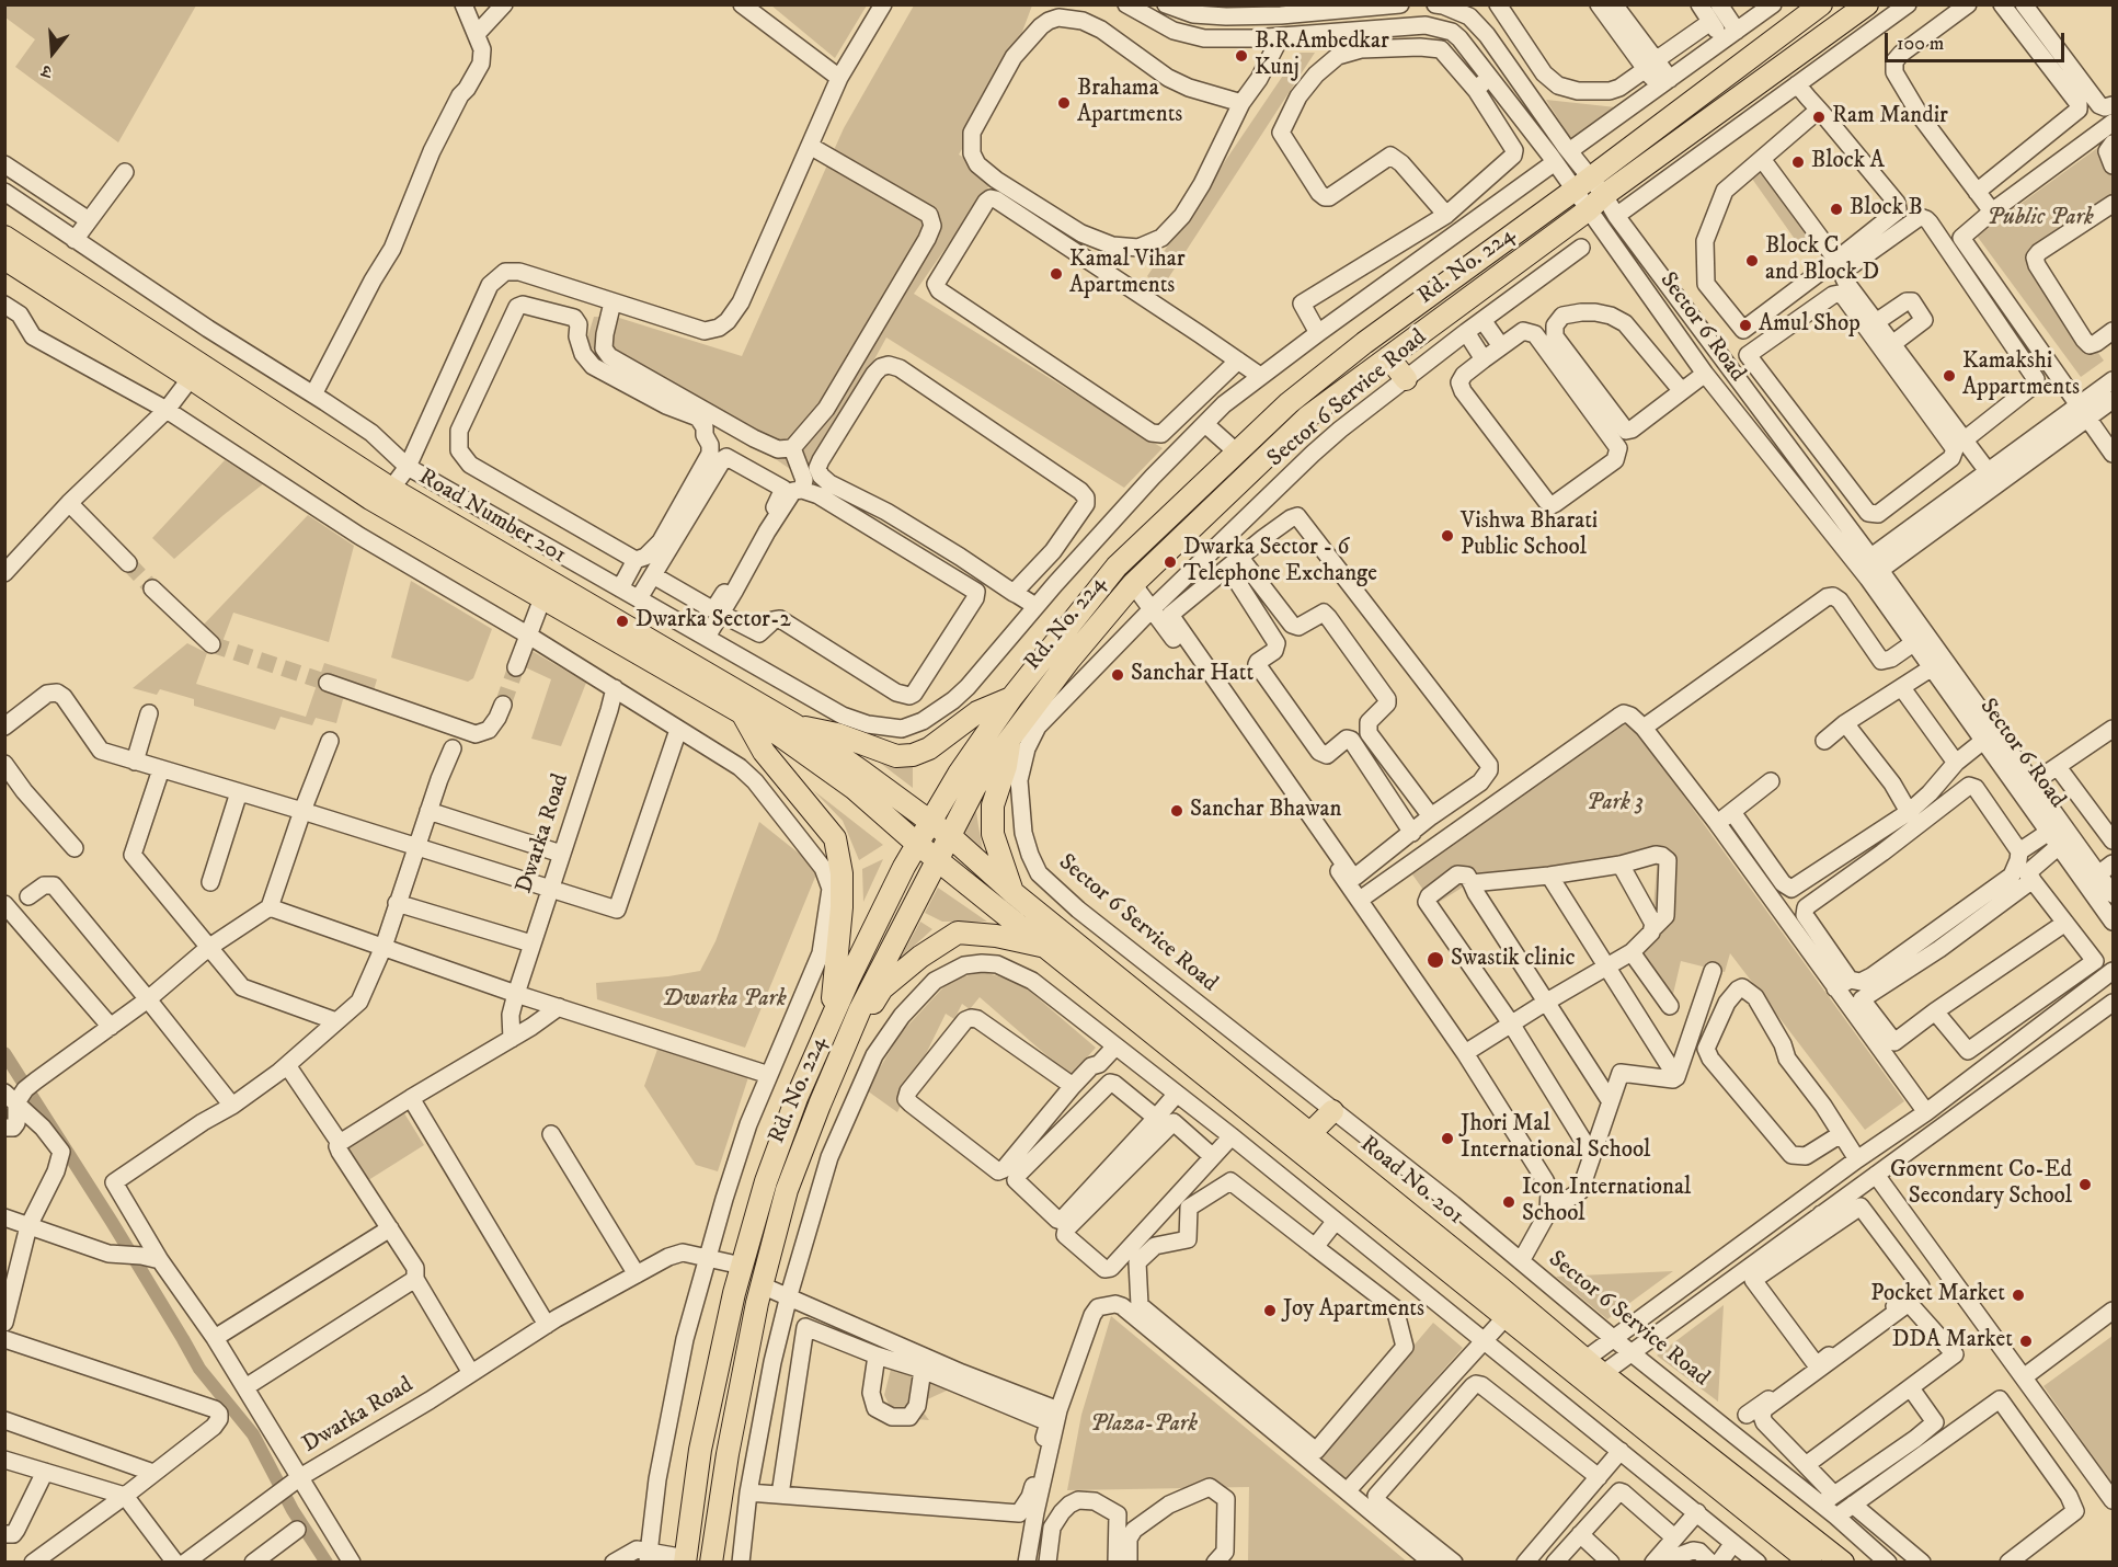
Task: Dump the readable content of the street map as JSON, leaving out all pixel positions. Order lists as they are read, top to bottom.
{
  "streets": {
    "main road": ["Rd. No. 224", "Road Number 201", "Road No. 201"],
    "street": ["Sector 6 Road", "Sector 6 Service Road", "Dwarka Road"]
  },
  "crossings": [
    ["Rd. No. 224", "Sector 6 Road"],
    ["Rd. No. 224", "Road Number 201"],
    ["Rd. No. 224", "Dwarka Road"],
    ["Rd. No. 224", "Road No. 201"],
    ["Road Number 201", "Road No. 201"]
  ],
  "parks": [
    "Public Park",
    "Park 3",
    "Dwarka Park",
    "Plaza-Park"
  ],
  "places": [
    "B.R.Ambedkar Kunj",
    "Brahama Apartments",
    "Ram Mandir",
    "Block A",
    "Block B",
    "Block C and Block D",
    "Kamal Vihar Apartments",
    "Amul Shop",
    "Kamakshi Appartments",
    "Vishwa Bharati Public School",
    "Dwarka Sector - 6 Telephone Exchange",
    "Dwarka Sector-2",
    "Sanchar Hatt",
    "Sanchar Bhawan",
    "Swastik clinic",
    "Jhori Mal International School",
    "Government Co-Ed Secondary School",
    "Icon International School",
    "Pocket Market",
    "Joy Apartments",
    "DDA Market"
  ],
  "scale_bar": "100 m",
  "north": "bottom"
}
